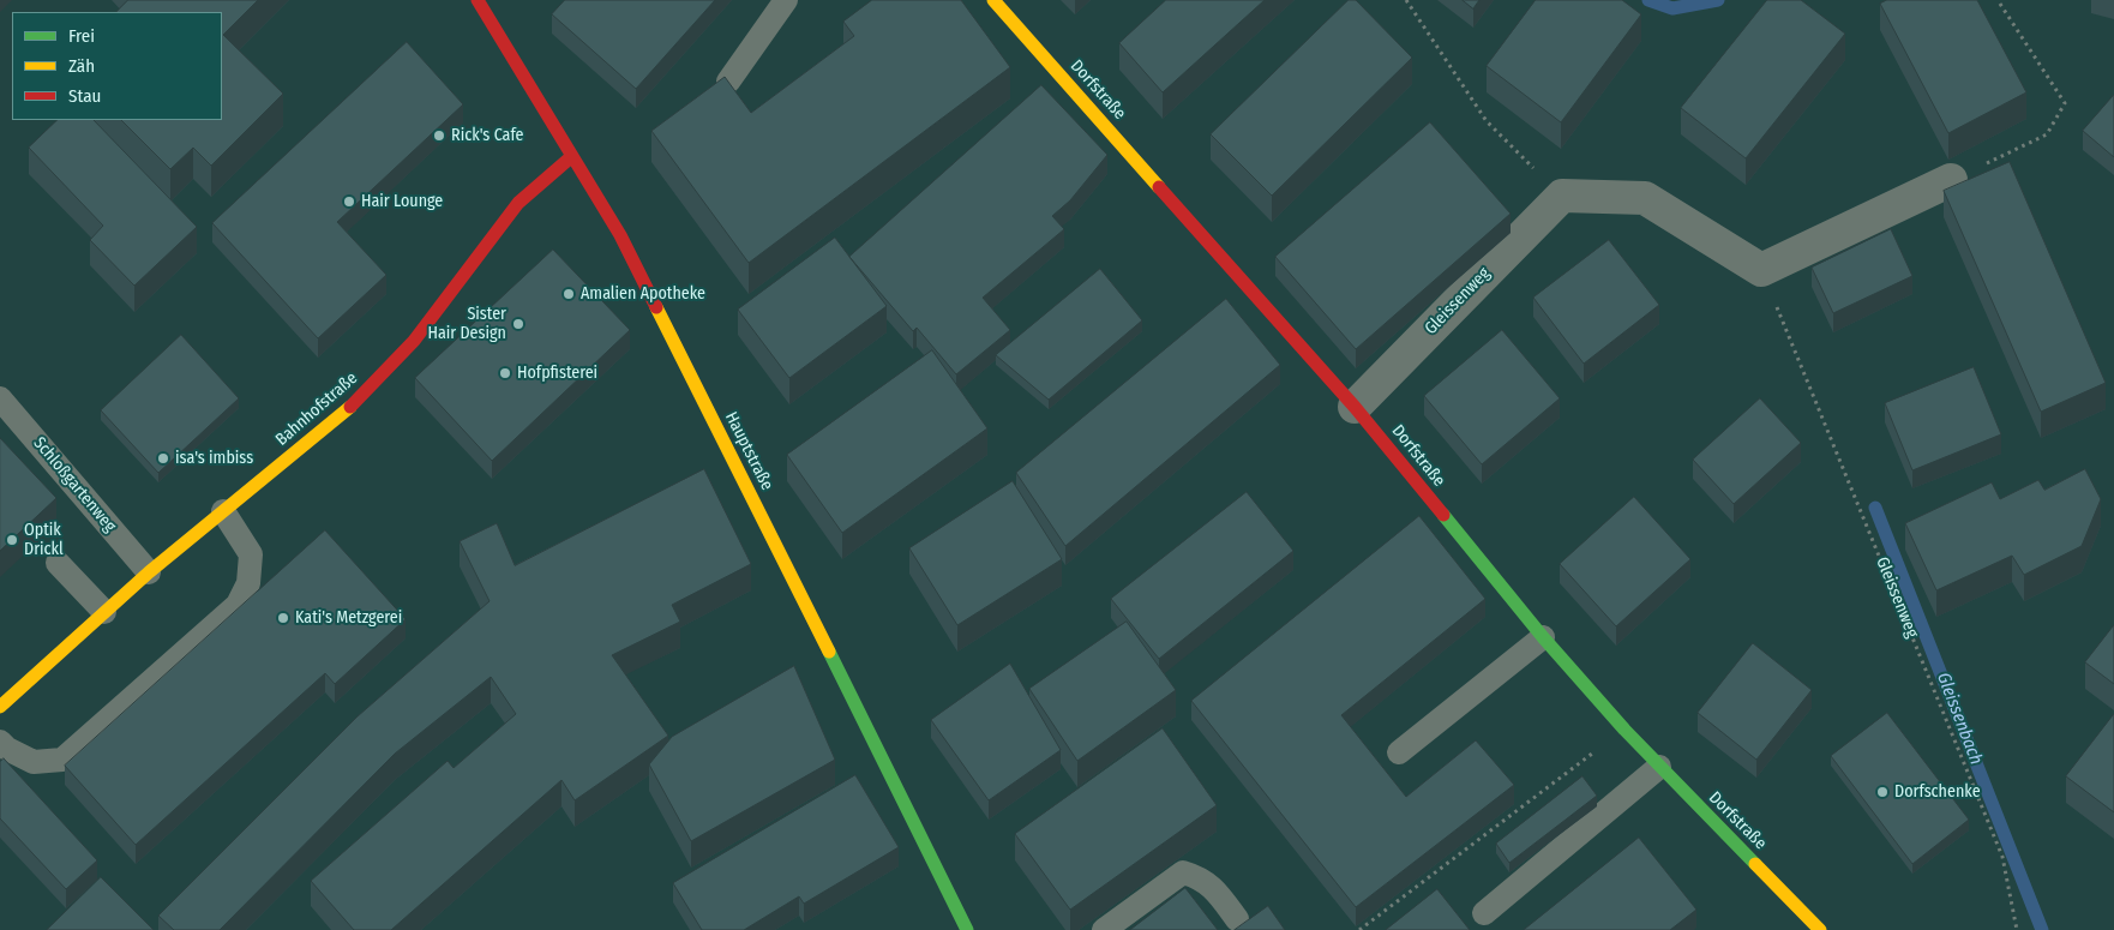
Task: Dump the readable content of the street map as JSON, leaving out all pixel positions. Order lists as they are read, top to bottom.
{
  "streets": {
    "street": [
      "Dorfstraße",
      "Gleissenweg",
      "Bahnhofstraße",
      "Hauptstraße"
    ],
    "lane": ["Schloßgartenweg"]
  },
  "crossings": [
    ["Dorfstraße", "Gleissenweg"],
    ["Bahnhofstraße", "Hauptstraße"],
    ["Bahnhofstraße", "Schloßgartenweg"]
  ],
  "water": ["Gleissenbach"],
  "places": [
    "Rick's Cafe",
    "Hair Lounge",
    "Amalien Apotheke",
    "Sister Hair Design",
    "Hofpfisterei",
    "isa's imbiss",
    "Optik Drickl",
    "Kati's Metzgerei",
    "Dorfschenke"
  ],
  "legend": ["Frei", "Zäh", "Stau"]
}
